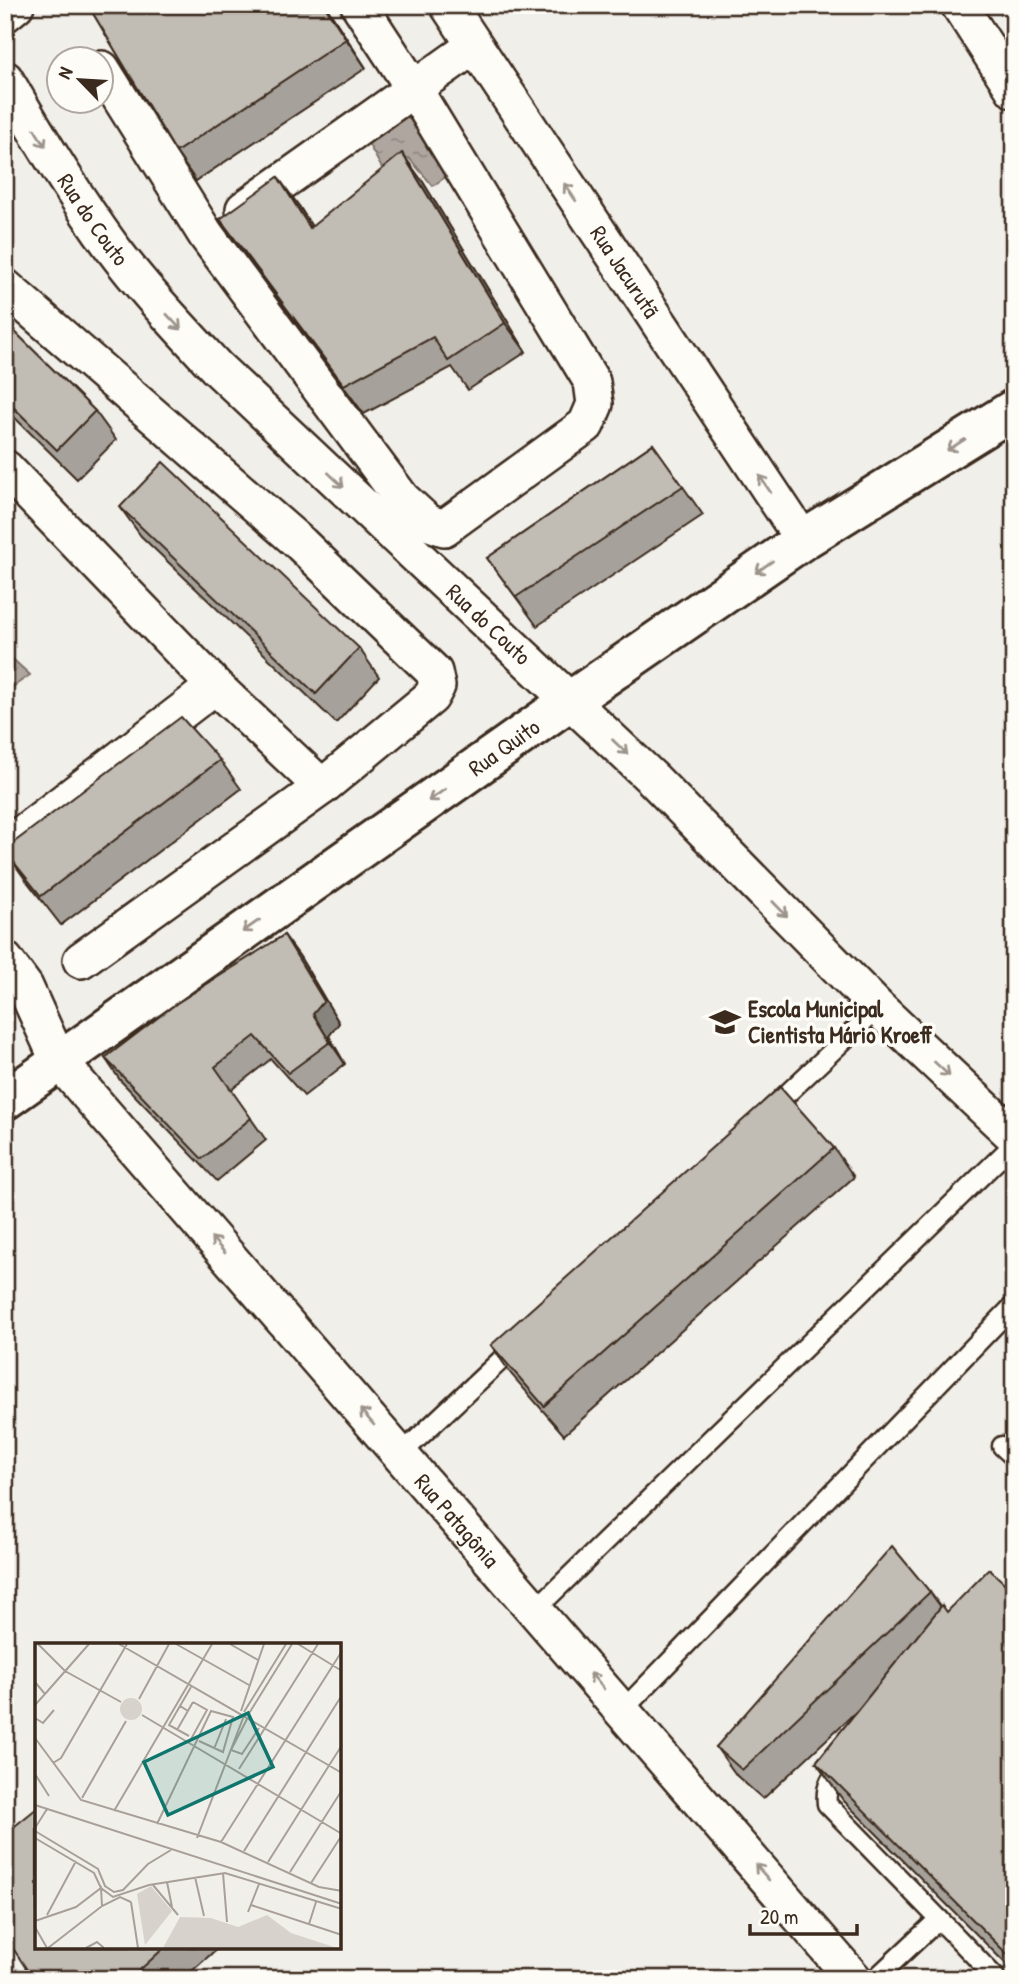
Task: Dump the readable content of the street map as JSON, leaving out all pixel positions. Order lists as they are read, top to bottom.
{
  "streets": {
    "street": [
      "Rua do Couto",
      "Rua Jacurutã",
      "Rua Quito",
      "Rua Patagônia"
    ]
  },
  "crossings": [
    ["Rua do Couto", "Rua Quito"],
    ["Rua Jacurutã", "Rua Quito"],
    ["Rua Quito", "Rua Patagônia"]
  ],
  "one_way": ["Rua Jacurutã", "Rua Patagônia"],
  "places": {
    "school or university": ["Escola Municipal Cientista Mário Kroeff"]
  },
  "scale_bar": "20 m",
  "north": "top left"
}
